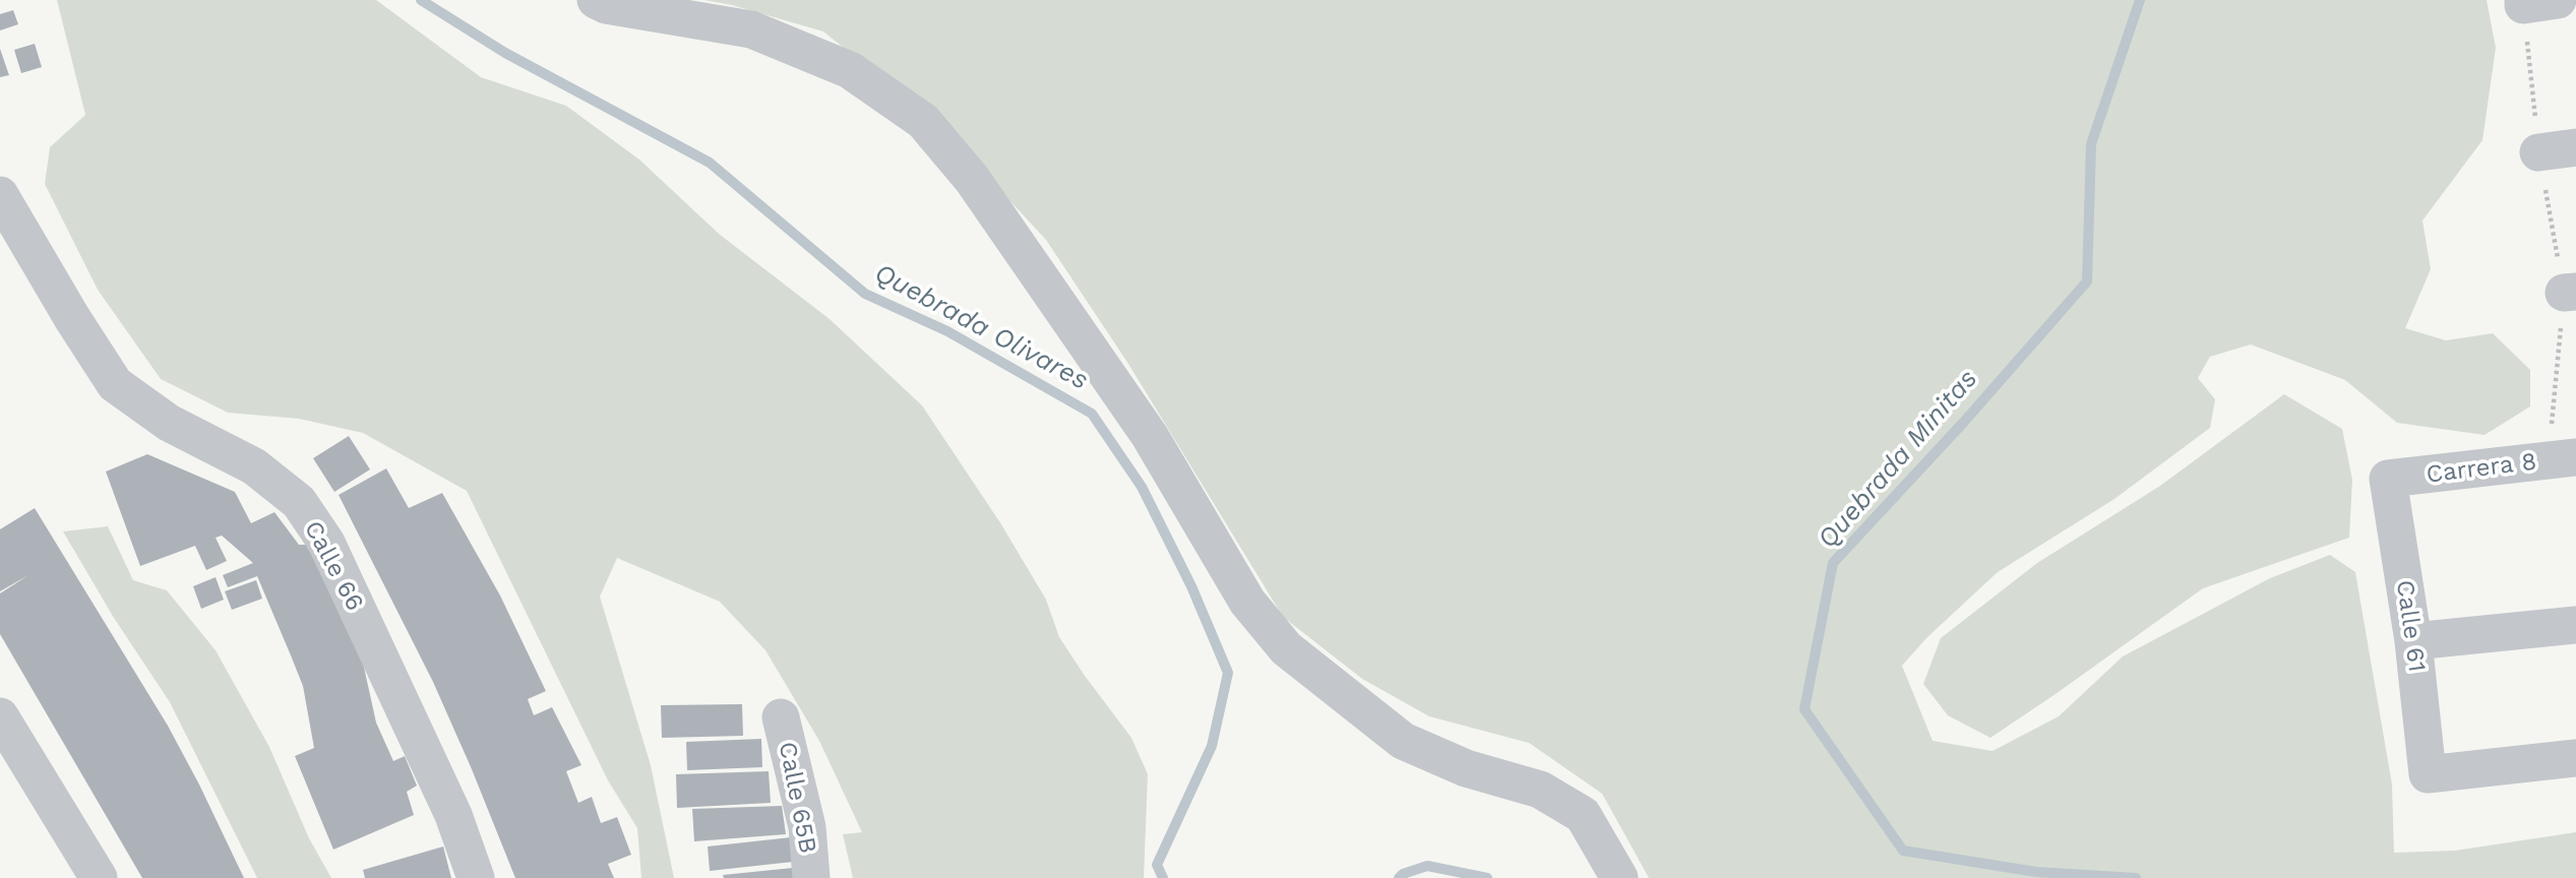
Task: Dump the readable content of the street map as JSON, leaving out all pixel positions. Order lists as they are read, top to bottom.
{
  "streets": {
    "street": [
      "Carrera 8",
      "Calle 66",
      "Calle 61",
      "Calle 65B"
    ]
  },
  "crossings": [
    ["Carrera 8", "Calle 61"]
  ],
  "water": ["Quebrada Olivares", "Quebrada Minitas"]
}
